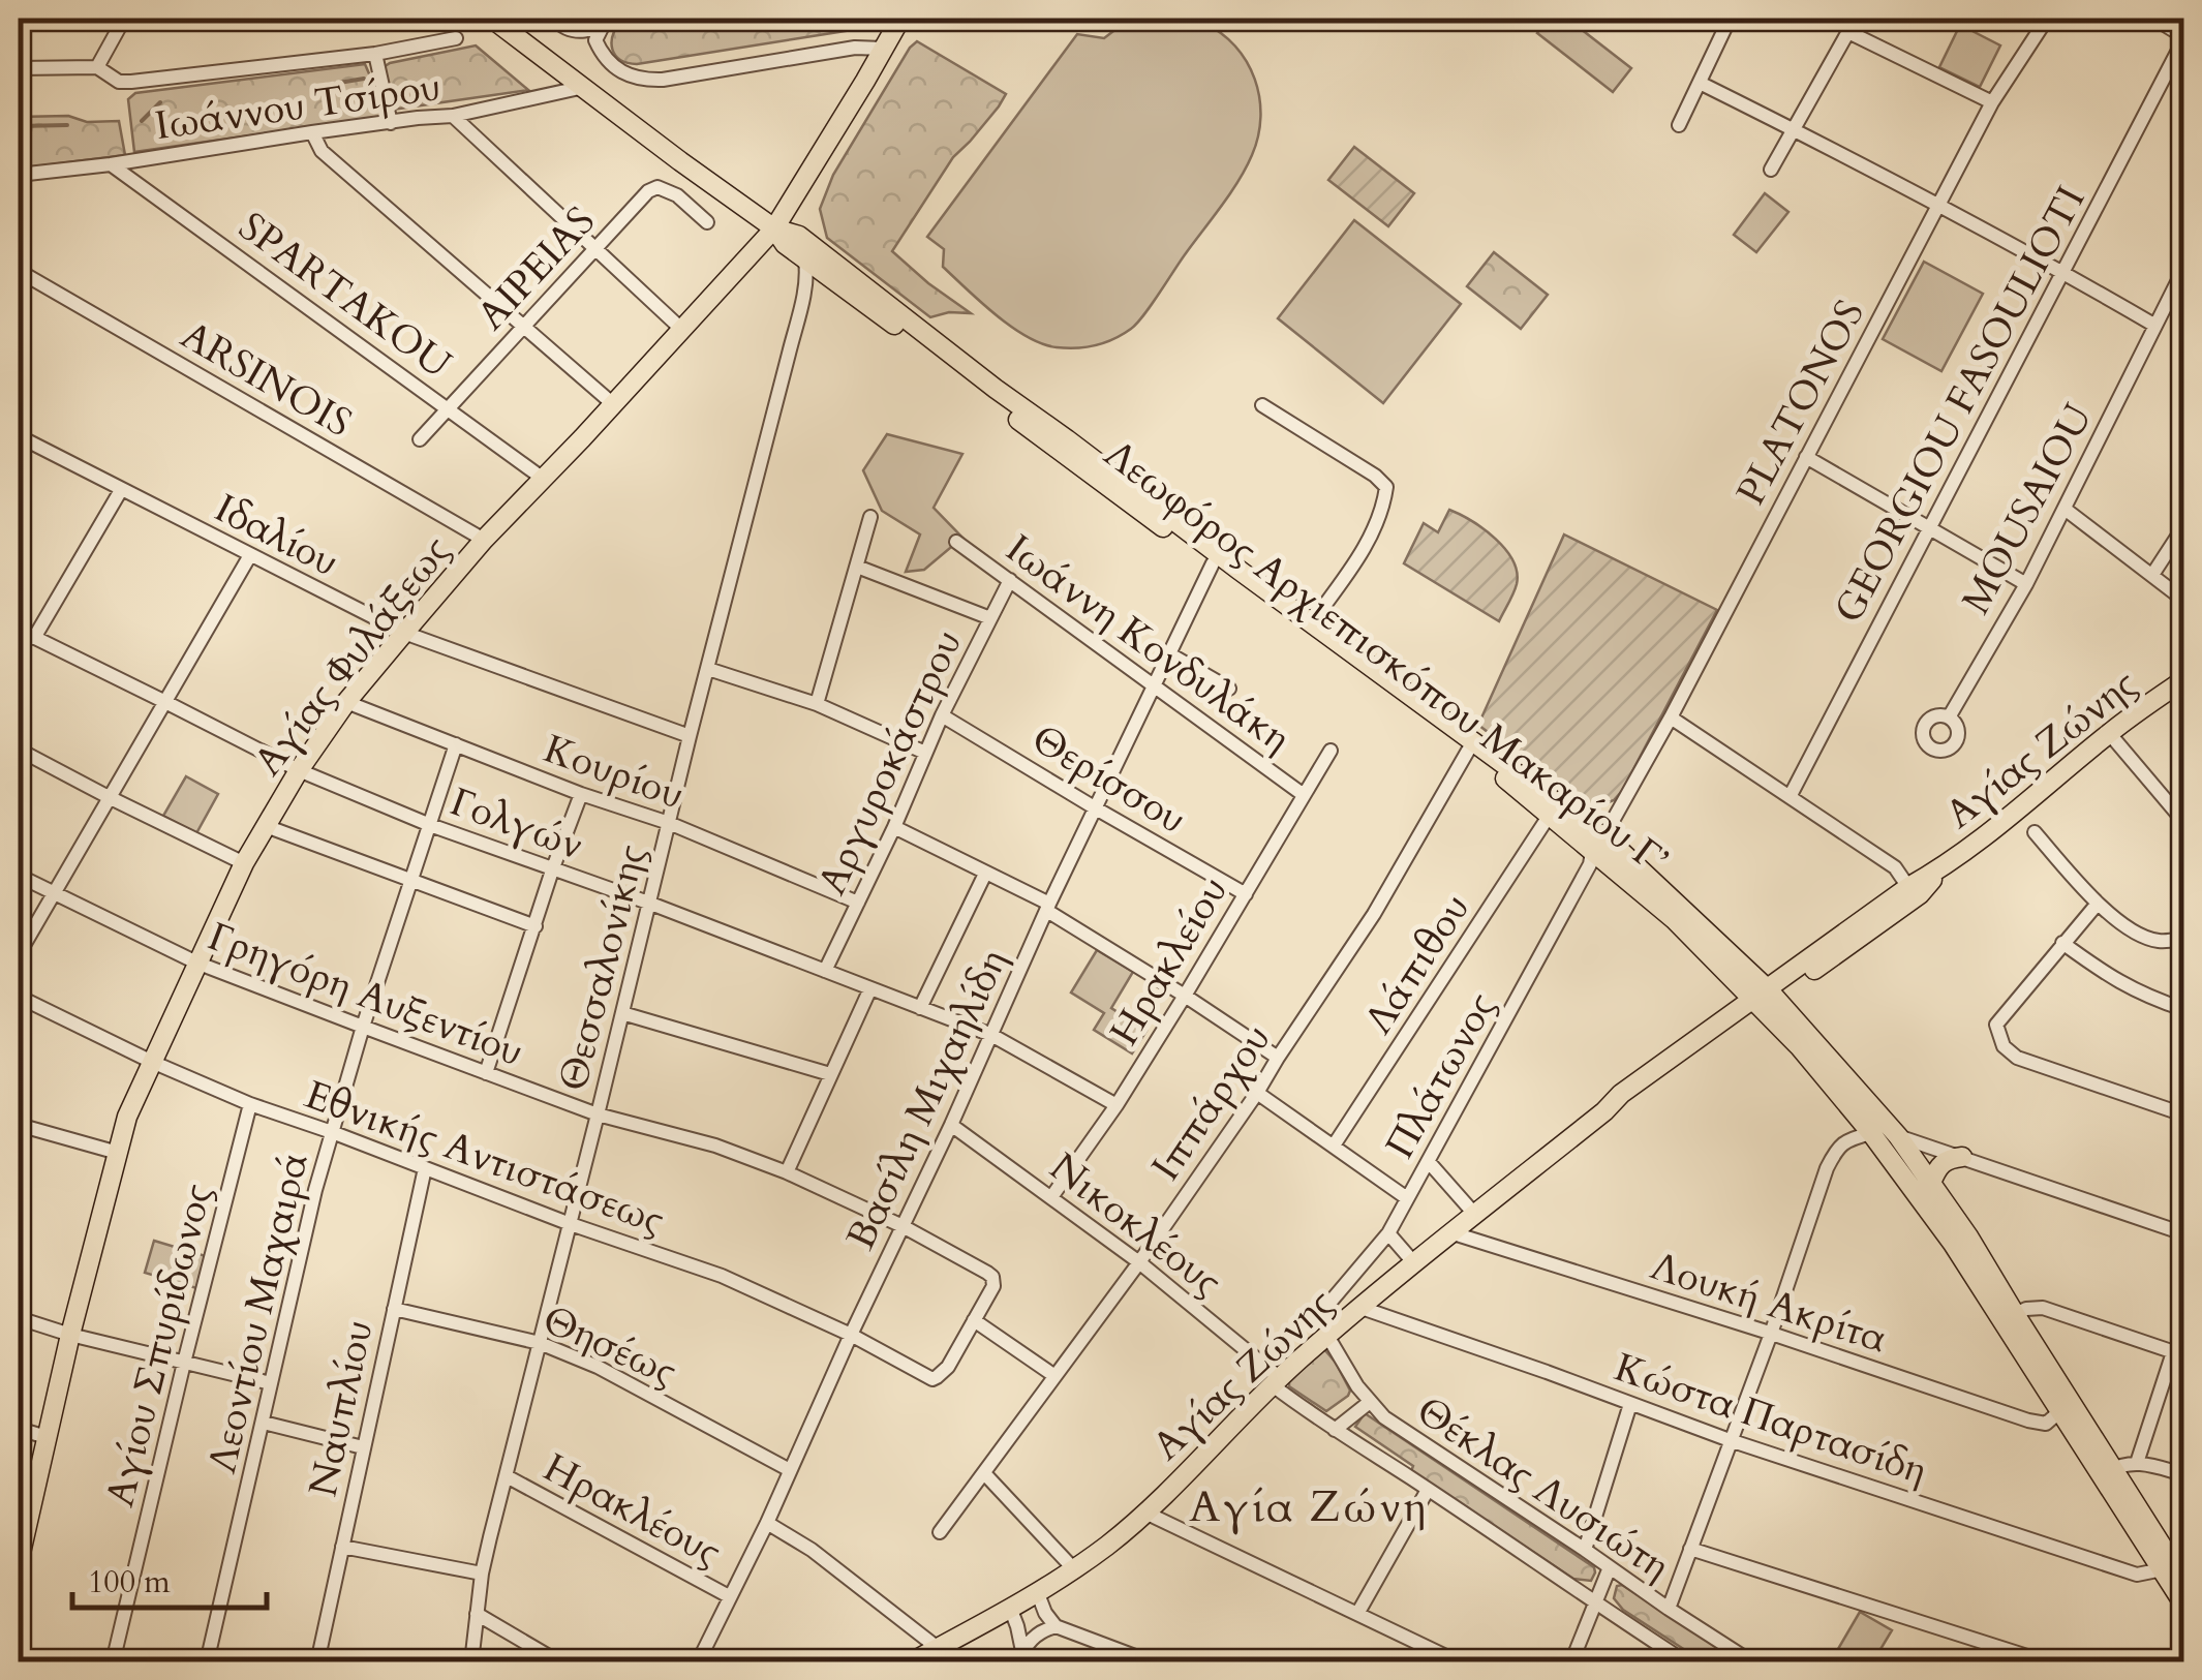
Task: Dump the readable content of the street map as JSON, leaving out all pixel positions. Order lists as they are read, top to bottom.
{
  "streets": {
    "main road": ["Αγίας Φυλάξεως", "Λεωφόρος Αρχιεπισκόπου Μακαρίου Γ’", "Αγίας Ζώνης"],
    "street": [
      "Ιωάννου Τσίρου",
      "AIPEIAS",
      "SPARTAKOU",
      "ARSINOIS",
      "PLATONOS",
      "GEORGIOU FASOULIOTI",
      "MOUSAIOU",
      "Ιδαλίου",
      "Ιωάννη Κονδυλάκη",
      "Αργυροκάστρου",
      "Κουρίου",
      "Θερίσσου",
      "Γολγών",
      "Ηρακλείου",
      "Λάπιθου",
      "Θεσσαλονίκης",
      "Γρηγόρη Αυξεντίου",
      "Πλάτωνος",
      "Βασίλη Μιχαηλίδη",
      "Ιππάρχου",
      "Εθνικής Αντιστάσεως",
      "Νικοκλέους",
      "Λουκή Ακρίτα",
      "Λεοντίου Μαχαιρά",
      "Αγίου Σπυρίδωνος",
      "Θησέως",
      "Ναυπλίου",
      "Κώστα Παρτασίδη",
      "Θέκλας Λυσιώτη",
      "Ηρακλέους"
    ]
  },
  "crossings": [
    ["Ιωάννου Τσίρου", "SPARTAKOU"],
    ["Ιωάννου Τσίρου", "Λεωφόρος Αρχιεπισκόπου Μακαρίου Γ’"],
    ["AIPEIAS", "SPARTAKOU"],
    ["SPARTAKOU", "Αγίας Φυλάξεως"],
    ["ARSINOIS", "Αγίας Φυλάξεως"],
    ["Ιδαλίου", "Αγίας Φυλάξεως"],
    ["Ιδαλίου", "Θεσσαλονίκης"],
    ["Ιωάννη Κονδυλάκη", "Αργυροκάστρου"],
    ["Ιωάννη Κονδυλάκη", "Ηρακλείου"],
    ["Ιωάννη Κονδυλάκη", "Βασίλη Μιχαηλίδη"],
    ["Αγίας Φυλάξεως", "Λεωφόρος Αρχιεπισκόπου Μακαρίου Γ’"],
    ["Αγίας Φυλάξεως", "Κουρίου"],
    ["Αγίας Φυλάξεως", "Γολγών"],
    ["Αγίας Φυλάξεως", "Γρηγόρη Αυξεντίου"],
    ["Αγίας Φυλάξεως", "Εθνικής Αντιστάσεως"],
    ["Λεωφόρος Αρχιεπισκόπου Μακαρίου Γ’", "Αγίας Ζώνης"],
    ["Λεωφόρος Αρχιεπισκόπου Μακαρίου Γ’", "Λάπιθου"],
    ["Λεωφόρος Αρχιεπισκόπου Μακαρίου Γ’", "Θεσσαλονίκης"],
    ["Λεωφόρος Αρχιεπισκόπου Μακαρίου Γ’", "Πλάτωνος"],
    ["Λεωφόρος Αρχιεπισκόπου Μακαρίου Γ’", "Βασίλη Μιχαηλίδη"],
    ["Λεωφόρος Αρχιεπισκόπου Μακαρίου Γ’", "Ιππάρχου"],
    ["Λεωφόρος Αρχιεπισκόπου Μακαρίου Γ’", "Λουκή Ακρίτα"],
    ["Λεωφόρος Αρχιεπισκόπου Μακαρίου Γ’", "Κώστα Παρτασίδη"],
    ["Αγίας Ζώνης", "Νικοκλέους"],
    ["Αγίας Ζώνης", "Λουκή Ακρίτα"],
    ["Αγίας Ζώνης", "Κώστα Παρτασίδη"],
    ["Αγίας Ζώνης", "Θέκλας Λυσιώτη"],
    ["Αργυροκάστρου", "Κουρίου"],
    ["Αργυροκάστρου", "Θερίσσου"],
    ["Αργυροκάστρου", "Γολγών"],
    ["Κουρίου", "Θεσσαλονίκης"],
    ["Κουρίου", "Λεοντίου Μαχαιρά"],
    ["Θερίσσου", "Ηρακλείου"],
    ["Θερίσσου", "Βασίλη Μιχαηλίδη"],
    ["Γολγών", "Ηρακλείου"],
    ["Γολγών", "Θεσσαλονίκης"],
    ["Γολγών", "Βασίλη Μιχαηλίδη"],
    ["Γολγών", "Λεοντίου Μαχαιρά"],
    ["Ηρακλείου", "Νικοκλέους"],
    ["Θεσσαλονίκης", "Γρηγόρη Αυξεντίου"],
    ["Θεσσαλονίκης", "Εθνικής Αντιστάσεως"],
    ["Θεσσαλονίκης", "Θησέως"],
    ["Θεσσαλονίκης", "Ηρακλέους"],
    ["Γρηγόρη Αυξεντίου", "Βασίλη Μιχαηλίδη"],
    ["Γρηγόρη Αυξεντίου", "Εθνικής Αντιστάσεως"],
    ["Γρηγόρη Αυξεντίου", "Λεοντίου Μαχαιρά"],
    ["Βασίλη Μιχαηλίδη", "Εθνικής Αντιστάσεως"],
    ["Βασίλη Μιχαηλίδη", "Νικοκλέους"],
    ["Βασίλη Μιχαηλίδη", "Θησέως"],
    ["Βασίλη Μιχαηλίδη", "Ηρακλέους"],
    ["Ιππάρχου", "Νικοκλέους"],
    ["Εθνικής Αντιστάσεως", "Λεοντίου Μαχαιρά"],
    ["Εθνικής Αντιστάσεως", "Αγίου Σπυρίδωνος"],
    ["Εθνικής Αντιστάσεως", "Ναυπλίου"],
    ["Θησέως", "Ναυπλίου"]
  ],
  "districts": ["Αγία Ζώνη"],
  "scale_bar": "100 m"
}
